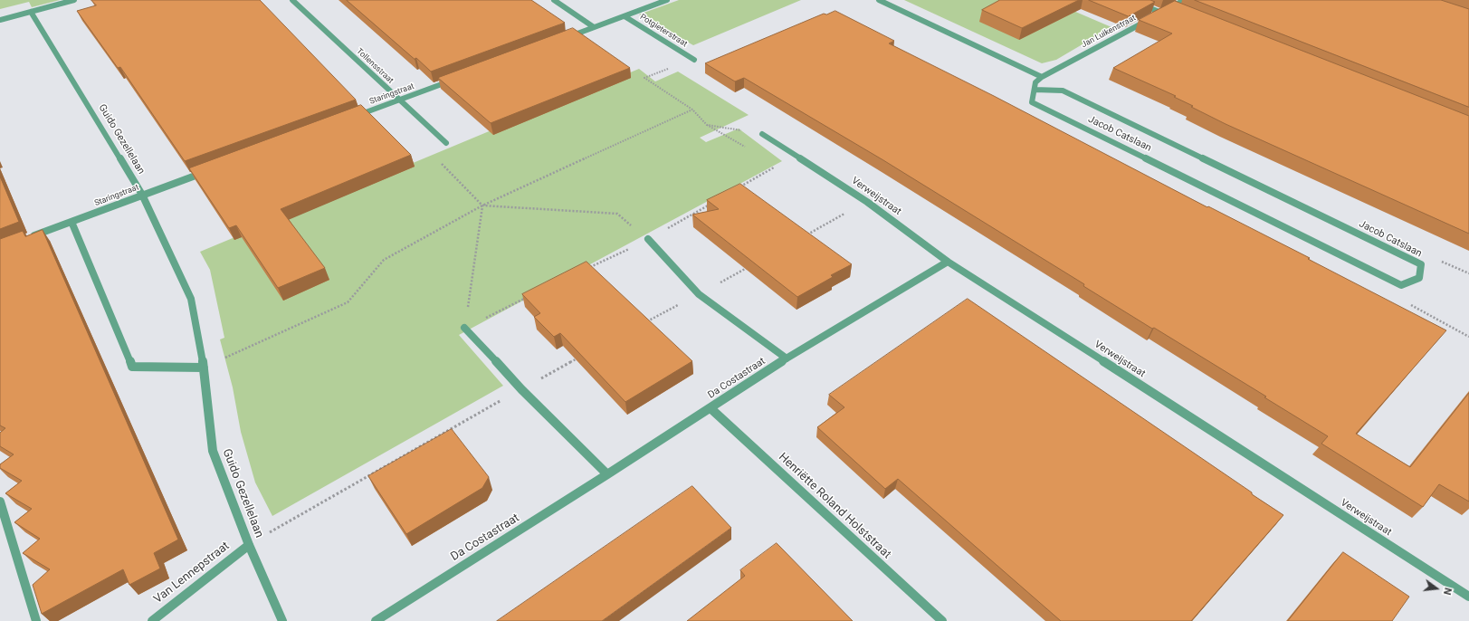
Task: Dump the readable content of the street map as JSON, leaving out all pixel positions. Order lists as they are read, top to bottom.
{
  "streets": {
    "street": [
      "Potgieterstraat",
      "Jan Luikenstraat",
      "Tollensstraat",
      "Staringstraat",
      "Jacob Catslaan",
      "Guido Gezellelaan",
      "Verweijstraat",
      "Da Costastraat",
      "Henriëtte Roland Holststraat",
      "Van Lennepstraat"
    ]
  },
  "crossings": [
    ["Tollensstraat", "Staringstraat"],
    ["Staringstraat", "Guido Gezellelaan"],
    ["Guido Gezellelaan", "Van Lennepstraat"],
    ["Verweijstraat", "Da Costastraat"],
    ["Da Costastraat", "Henriëtte Roland Holststraat"]
  ],
  "north": "right"
}
